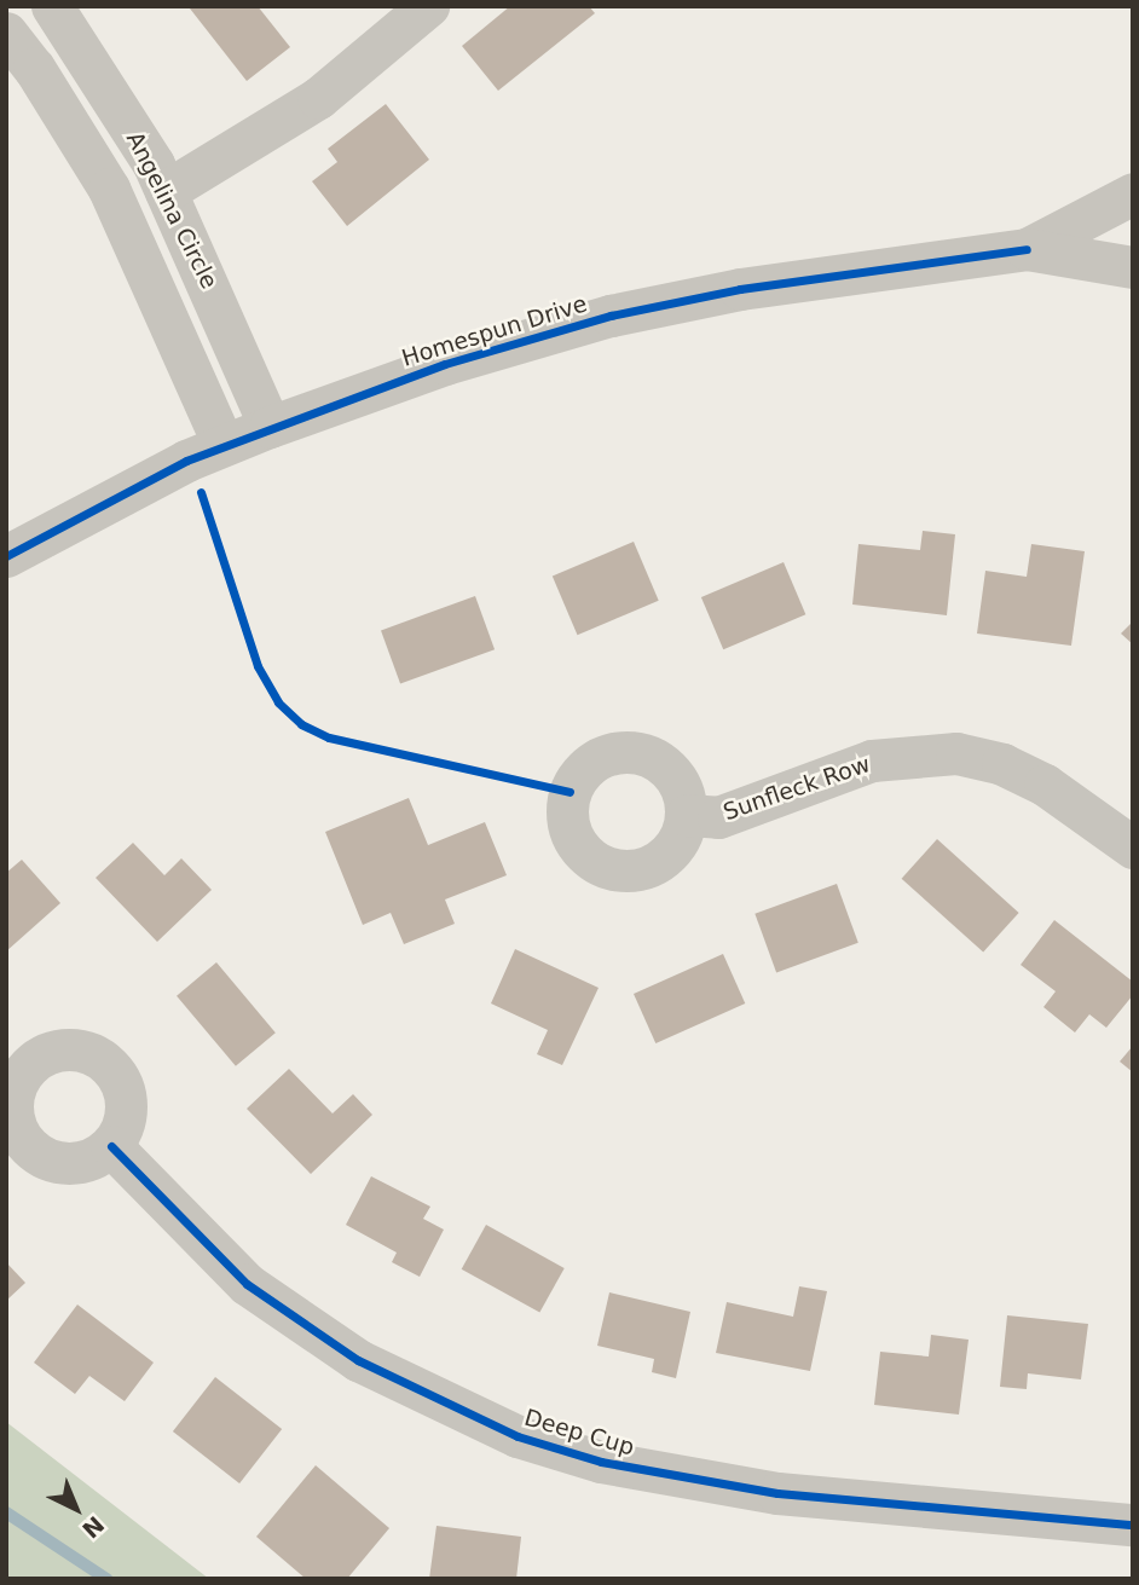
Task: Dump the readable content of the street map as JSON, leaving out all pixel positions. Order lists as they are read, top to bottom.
{
  "streets": {
    "street": [
      "Angelina Circle",
      "Homespun Drive",
      "Sunfleck Row",
      "Deep Cup"
    ]
  },
  "crossings": [
    ["Angelina Circle", "Homespun Drive"]
  ],
  "north": "bottom right"
}
